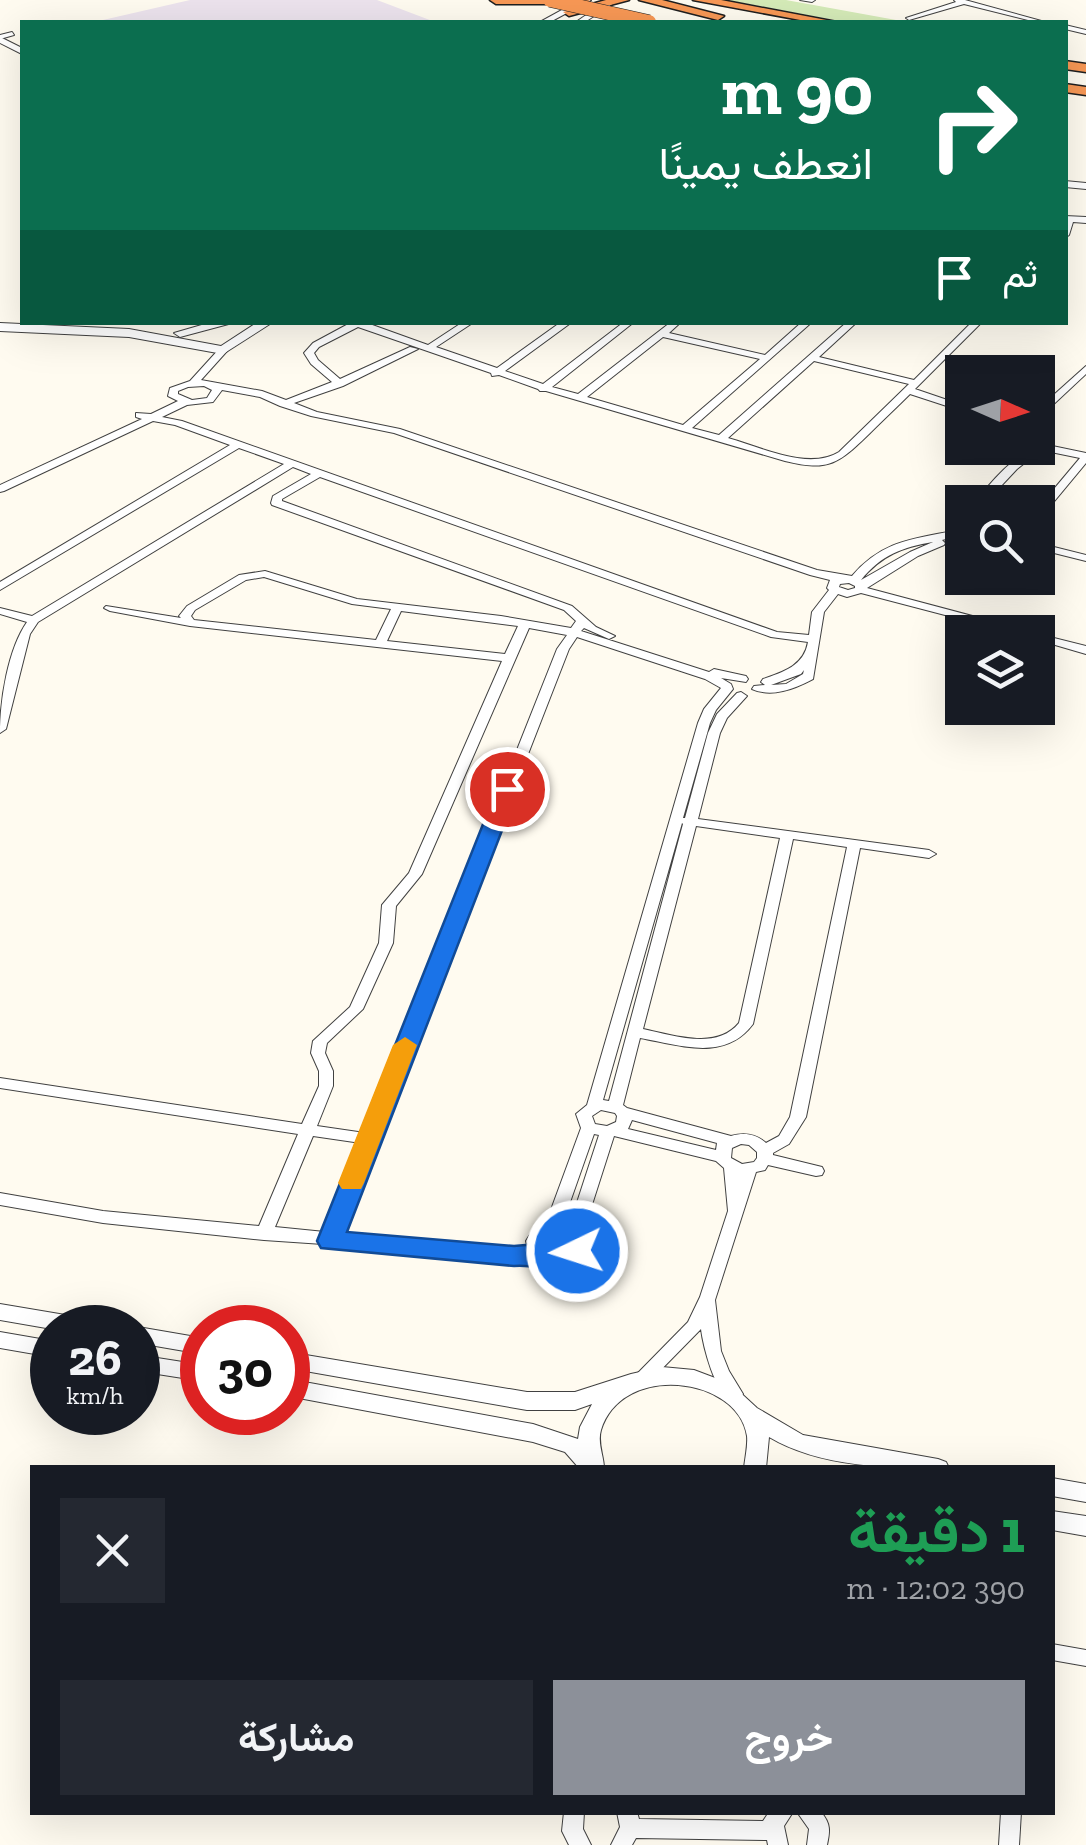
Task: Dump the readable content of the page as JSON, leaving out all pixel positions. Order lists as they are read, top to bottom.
{
  "north": "right",
  "page": {
    "turn": ["90 m", "انعطف يمينًا"],
    "then": "ثم",
    "speed": "26 km/h",
    "limit": "30",
    "heading": ["1 دقيقة", "390 m · 12:02"],
    "buttons": ["خروج", "مشاركة"]
  }
}
